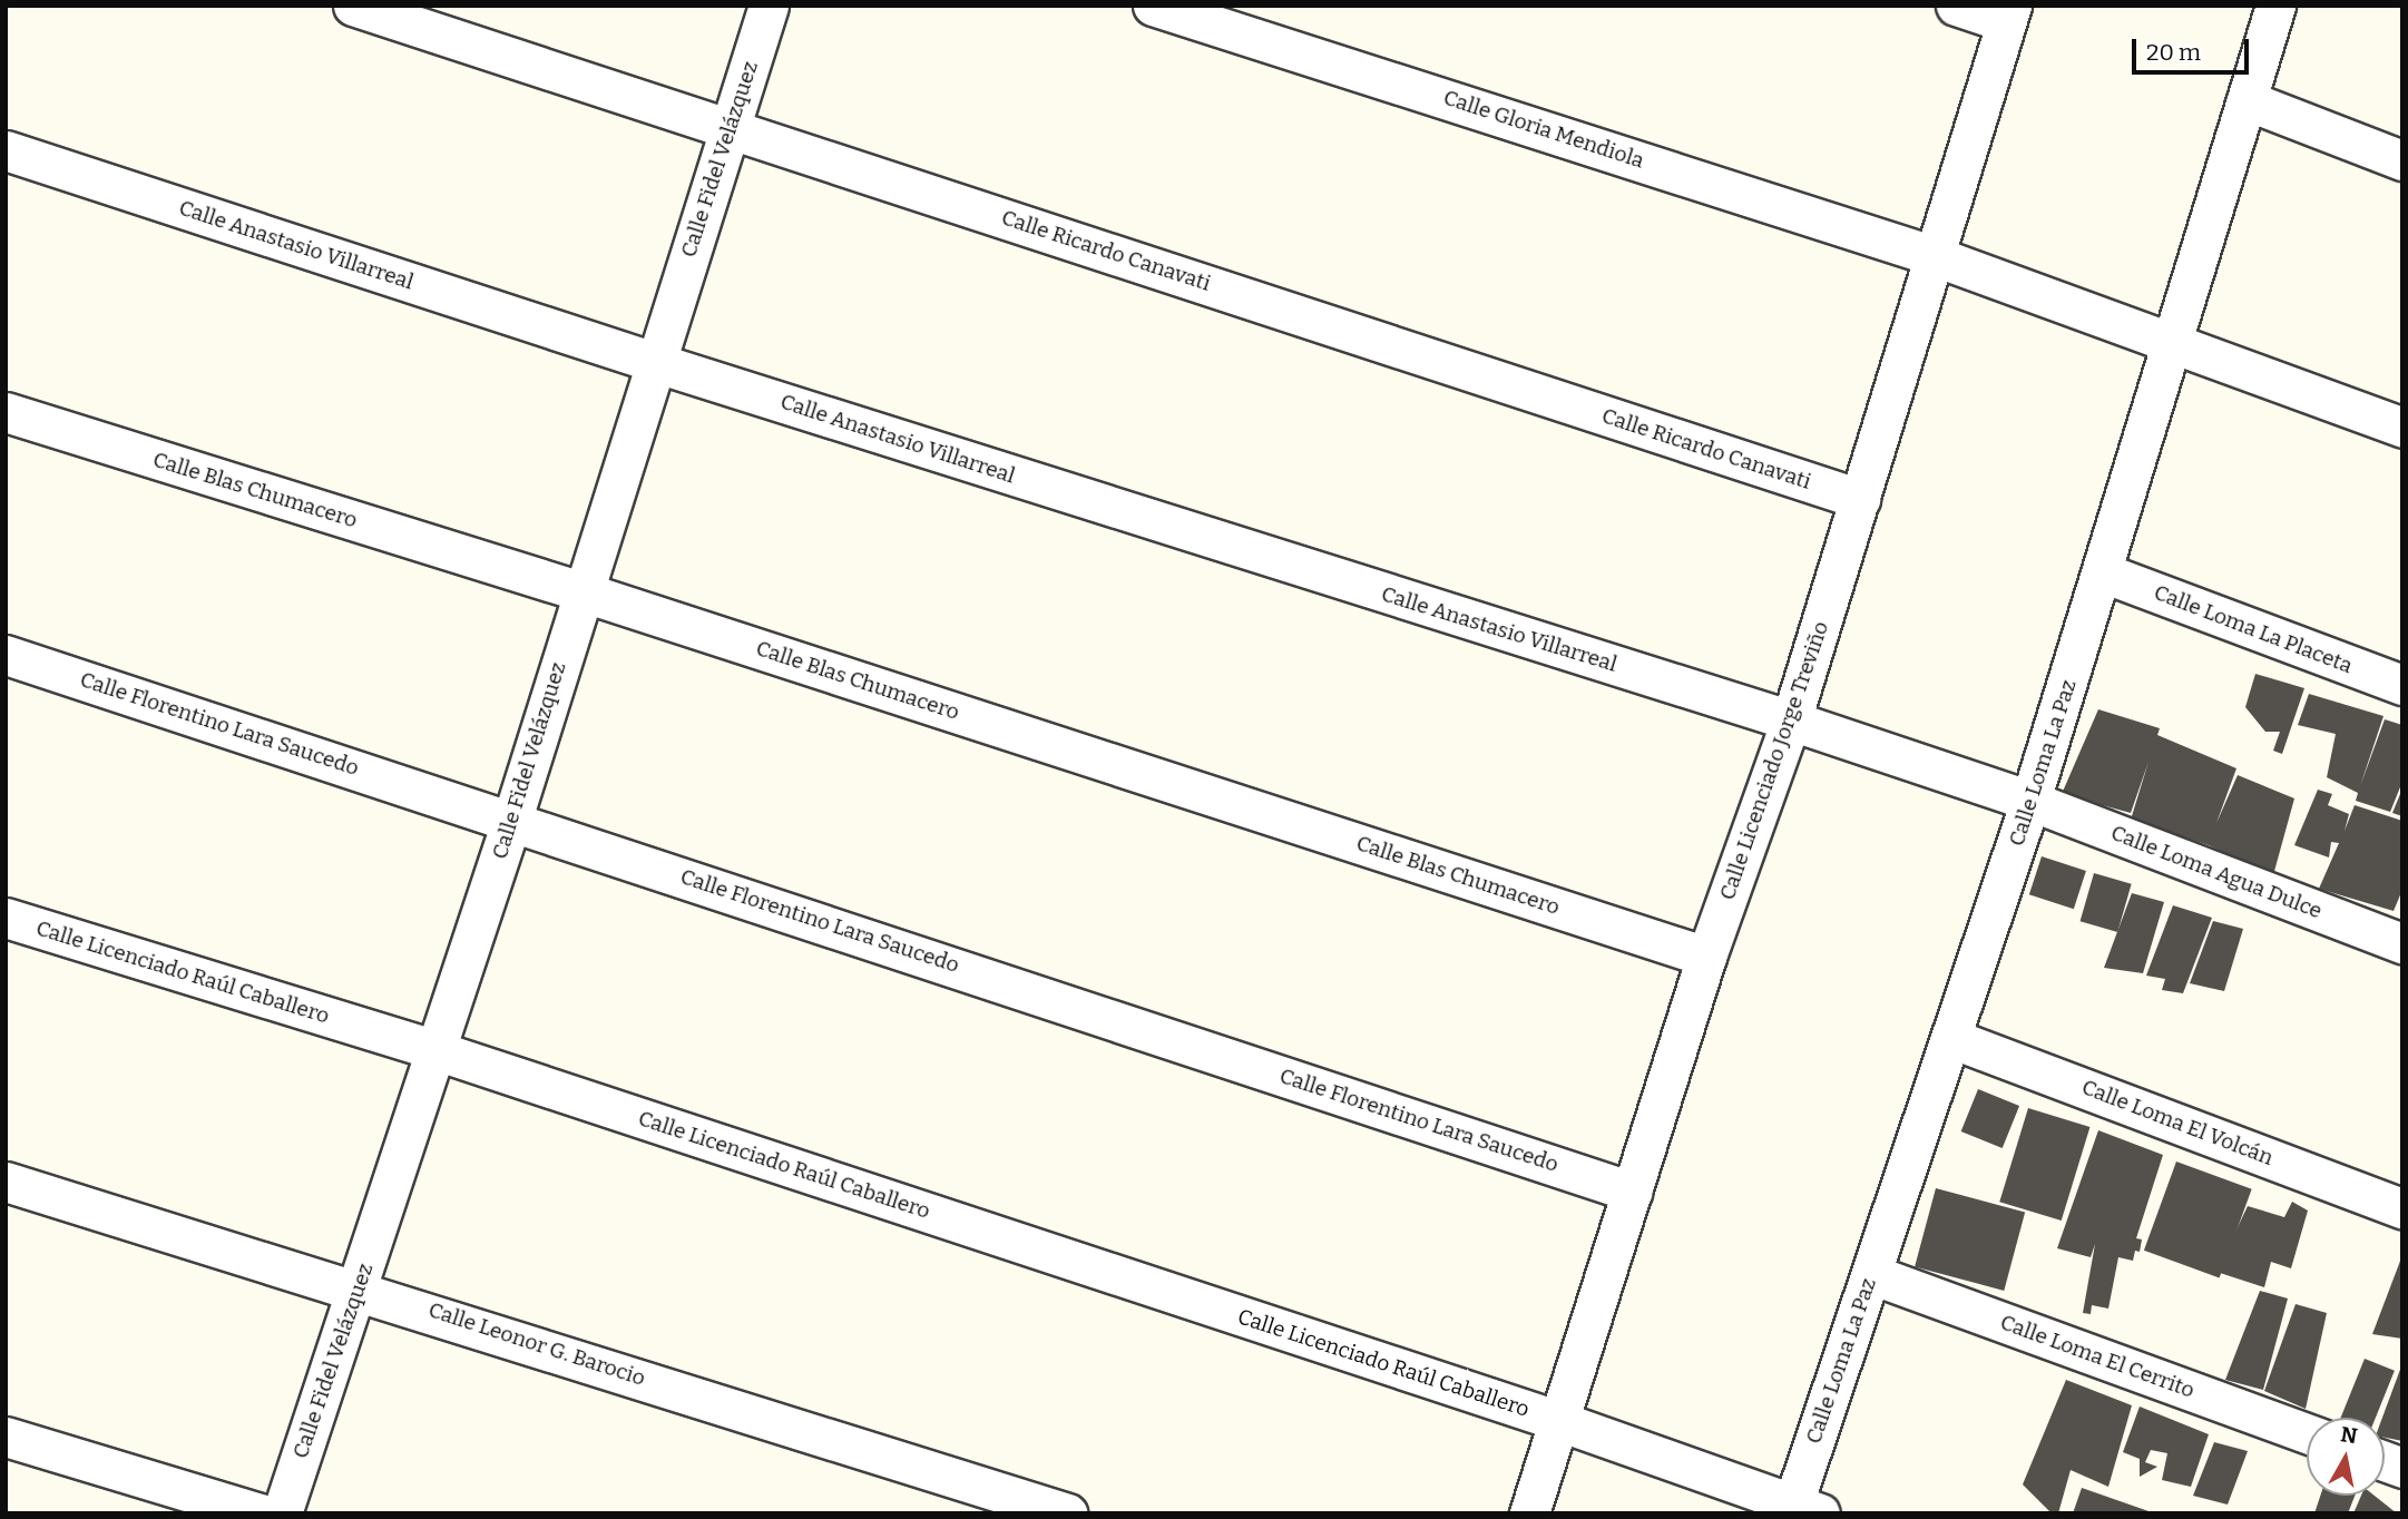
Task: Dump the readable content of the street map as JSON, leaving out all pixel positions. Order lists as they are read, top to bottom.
{
  "streets": {
    "street": [
      "Calle Gloria Mendiola",
      "Calle Fidel Velázquez",
      "Calle Anastasio Villarreal",
      "Calle Ricardo Canavati",
      "Calle Blas Chumacero",
      "Calle Loma La Placeta",
      "Calle Florentino Lara Saucedo",
      "Calle Licenciado Jorge Treviño",
      "Calle Loma La Paz",
      "Calle Loma Agua Dulce",
      "Calle Licenciado Raúl Caballero",
      "Calle Loma El Volcán",
      "Calle Leonor G. Barocio",
      "Calle Loma El Cerrito"
    ]
  },
  "crossings": [
    ["Calle Gloria Mendiola", "Calle Licenciado Jorge Treviño"],
    ["Calle Gloria Mendiola", "Calle Loma La Paz"],
    ["Calle Fidel Velázquez", "Calle Anastasio Villarreal"],
    ["Calle Fidel Velázquez", "Calle Ricardo Canavati"],
    ["Calle Fidel Velázquez", "Calle Blas Chumacero"],
    ["Calle Fidel Velázquez", "Calle Florentino Lara Saucedo"],
    ["Calle Fidel Velázquez", "Calle Licenciado Raúl Caballero"],
    ["Calle Fidel Velázquez", "Calle Leonor G. Barocio"],
    ["Calle Anastasio Villarreal", "Calle Licenciado Jorge Treviño"],
    ["Calle Anastasio Villarreal", "Calle Loma La Paz"],
    ["Calle Anastasio Villarreal", "Calle Loma Agua Dulce"],
    ["Calle Ricardo Canavati", "Calle Licenciado Jorge Treviño"],
    ["Calle Blas Chumacero", "Calle Licenciado Jorge Treviño"],
    ["Calle Loma La Placeta", "Calle Loma La Paz"],
    ["Calle Florentino Lara Saucedo", "Calle Licenciado Jorge Treviño"],
    ["Calle Licenciado Jorge Treviño", "Calle Licenciado Raúl Caballero"],
    ["Calle Loma La Paz", "Calle Loma Agua Dulce"],
    ["Calle Loma La Paz", "Calle Licenciado Raúl Caballero"],
    ["Calle Loma La Paz", "Calle Loma El Volcán"],
    ["Calle Loma La Paz", "Calle Loma El Cerrito"]
  ],
  "scale_bar": "20 m",
  "north": "top"
}
